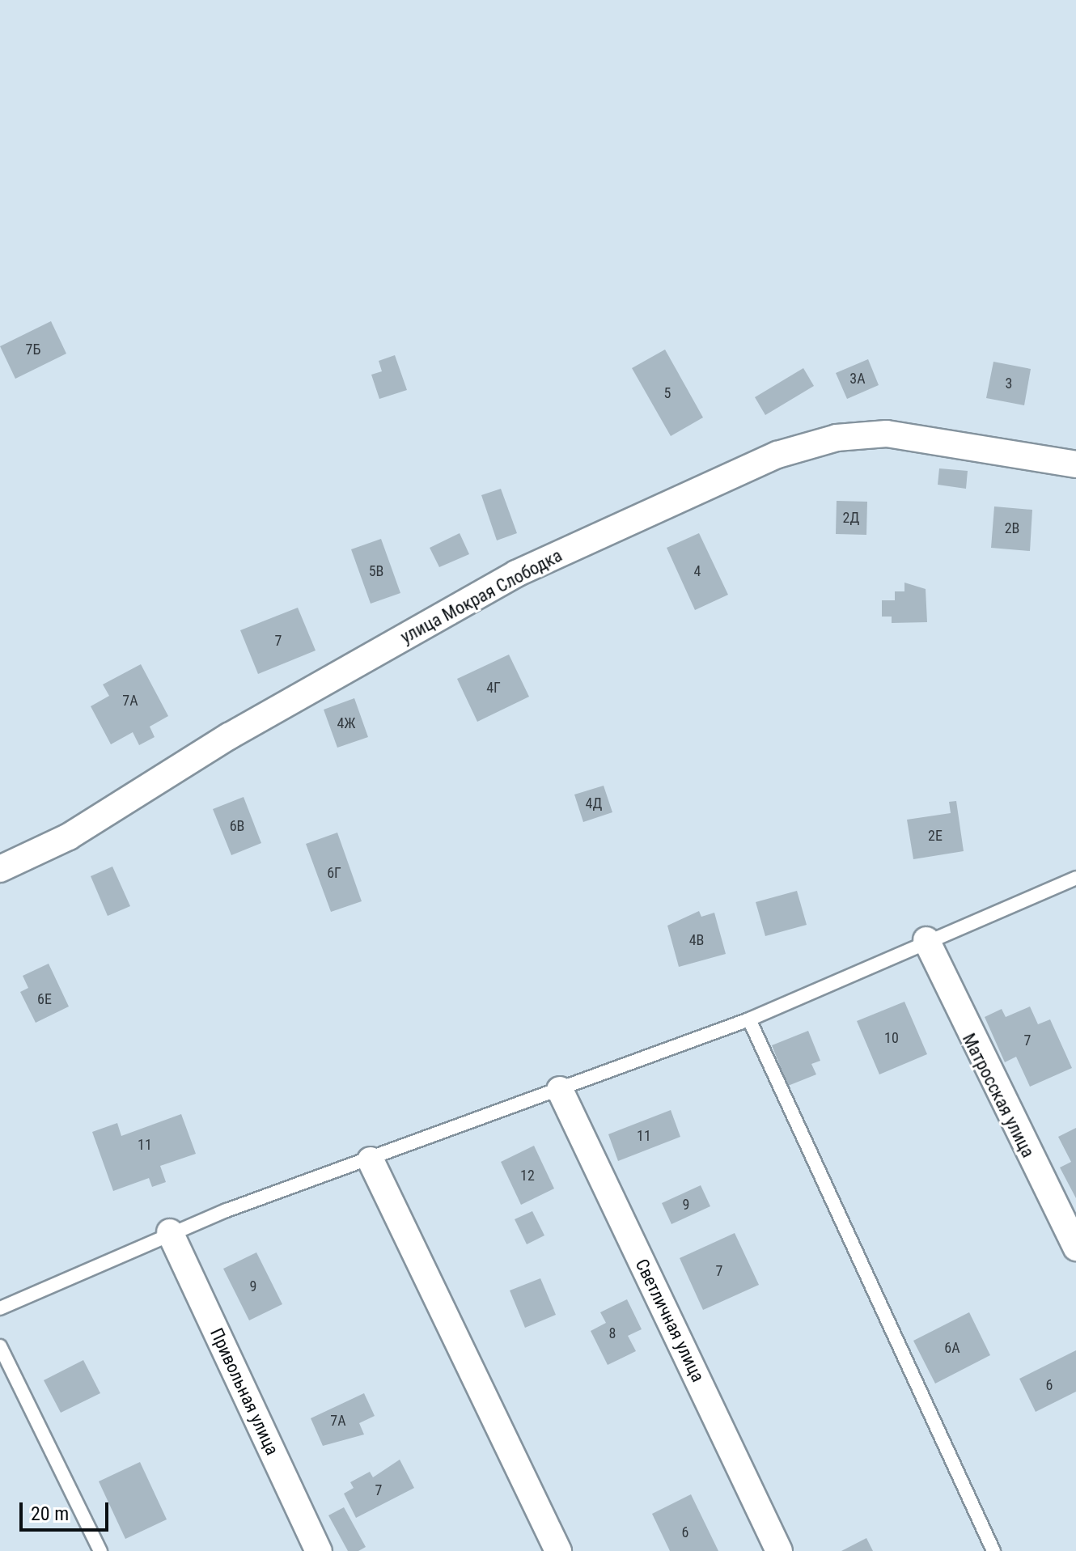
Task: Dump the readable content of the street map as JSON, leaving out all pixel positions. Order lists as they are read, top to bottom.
{
  "streets": {
    "street": [
      "улица Мокрая Слободка",
      "Матросская улица",
      "Светличная улица",
      "Привольная улица"
    ]
  },
  "house_numbers": [
    "7Б",
    "3А",
    "3",
    "5",
    "2Д",
    "2В",
    "5В",
    "4",
    "7",
    "4Г",
    "7А",
    "4Ж",
    "4Д",
    "6В",
    "2Е",
    "6Г",
    "4В",
    "6Е",
    "10",
    "7",
    "11",
    "11",
    "12",
    "9",
    "7",
    "9",
    "8",
    "6А",
    "6",
    "7А",
    "7",
    "6"
  ],
  "scale_bar": "20 m"
}
